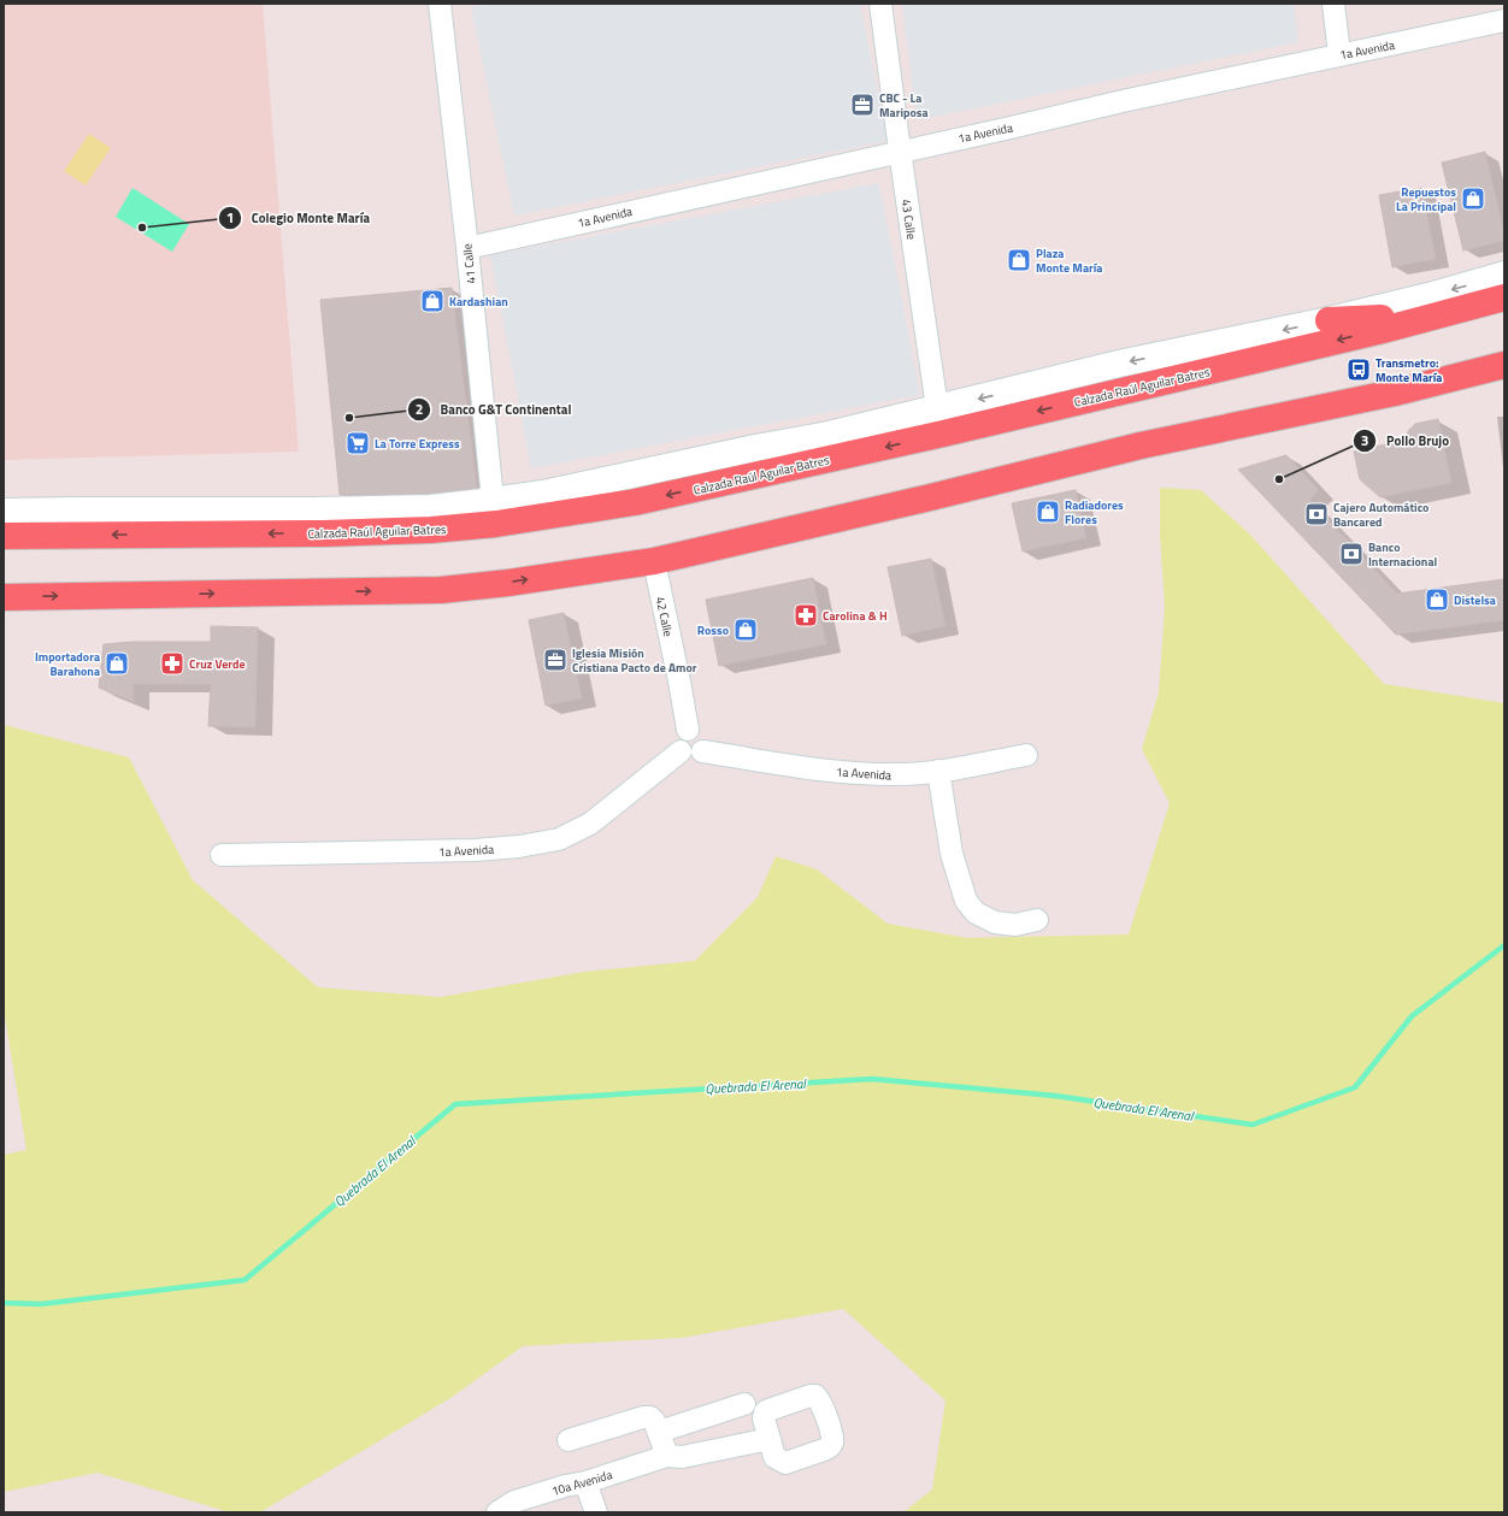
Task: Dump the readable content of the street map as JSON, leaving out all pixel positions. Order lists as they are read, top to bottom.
{
  "streets": {
    "highway": ["Calzada Raúl Aguilar Batres"],
    "street": [
      "1a Avenida",
      "43 Calle",
      "41 Calle",
      "42 Calle",
      "10a Avenida"
    ]
  },
  "crossings": [
    ["1a Avenida", "43 Calle"],
    ["1a Avenida", "41 Calle"],
    ["1a Avenida", "42 Calle"],
    ["43 Calle", "Calzada Raúl Aguilar Batres"],
    ["41 Calle", "Calzada Raúl Aguilar Batres"]
  ],
  "water": ["Quebrada El Arenal"],
  "places": {
    "office": ["CBC - La Mariposa", "Iglesia Misión Cristiana Pacto de Amor"],
    "shop": [
      "Repuestos La Principal",
      "Plaza Monte María",
      "Kardashian",
      "Radiadores Flores",
      "Distelsa",
      "Rosso",
      "Importadora Barahona"
    ],
    "other": ["Colegio Monte María", "Banco G&T Continental", "Pollo Brujo"],
    "bus stop": ["Transmetro: Monte María"],
    "supermarket": ["La Torre Express"],
    "bank": ["Cajero Automático Bancared", "Banco Internacional"],
    "pharmacy": ["Carolina & H", "Cruz Verde"]
  }
}
